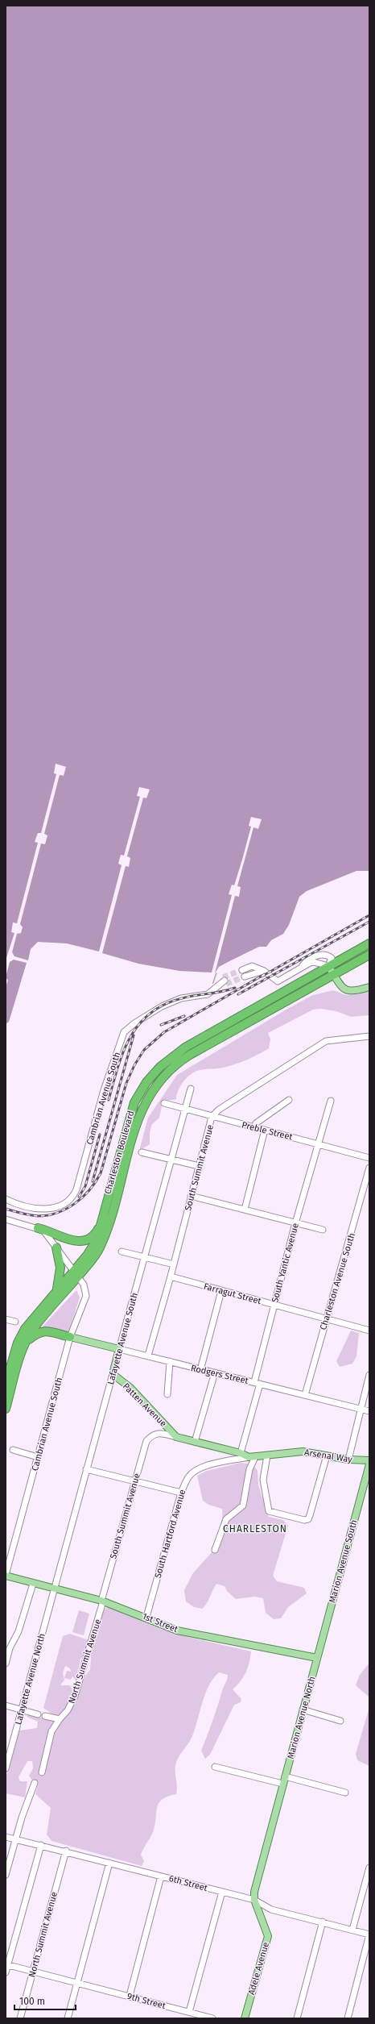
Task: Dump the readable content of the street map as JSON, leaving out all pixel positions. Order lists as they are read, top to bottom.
{
  "streets": {
    "highway": ["Charleston Boulevard"],
    "main road": [
      "Lafayette Avenue South",
      "Rodgers Street",
      "Patten Avenue",
      "Arsenal Way",
      "Marion Avenue South",
      "1st Street",
      "Marion Avenue North",
      "Adele Avenue"
    ],
    "street": [
      "Cambrian Avenue South",
      "Preble Street",
      "South Summit Avenue",
      "South Yantic Avenue",
      "Charleston Avenue South",
      "Farragut Street",
      "South Hartford Avenue",
      "North Summit Avenue",
      "Lafayette Avenue North",
      "6th Street",
      "9th Street"
    ]
  },
  "crossings": [
    ["Cambrian Avenue South", "Charleston Boulevard"],
    ["Cambrian Avenue South", "Rodgers Street"],
    ["Cambrian Avenue South", "1st Street"],
    ["Preble Street", "South Summit Avenue"],
    ["Preble Street", "South Yantic Avenue"],
    ["Preble Street", "Lafayette Avenue South"],
    ["South Summit Avenue", "Farragut Street"],
    ["South Summit Avenue", "Rodgers Street"],
    ["South Summit Avenue", "Patten Avenue"],
    ["South Summit Avenue", "1st Street"],
    ["South Summit Avenue", "North Summit Avenue"],
    ["South Yantic Avenue", "Farragut Street"],
    ["South Yantic Avenue", "Rodgers Street"],
    ["South Yantic Avenue", "Patten Avenue"],
    ["Charleston Avenue South", "Farragut Street"],
    ["Charleston Avenue South", "Rodgers Street"],
    ["Lafayette Avenue South", "Rodgers Street"],
    ["Lafayette Avenue South", "Patten Avenue"],
    ["Lafayette Avenue South", "1st Street"],
    ["Lafayette Avenue South", "Lafayette Avenue North"],
    ["Patten Avenue", "Arsenal Way"],
    ["Patten Avenue", "South Hartford Avenue"],
    ["Arsenal Way", "South Hartford Avenue"],
    ["South Hartford Avenue", "1st Street"],
    ["Marion Avenue South", "1st Street"],
    ["Marion Avenue South", "Marion Avenue North"],
    ["1st Street", "North Summit Avenue"],
    ["1st Street", "Lafayette Avenue North"],
    ["1st Street", "Marion Avenue North"],
    ["North Summit Avenue", "6th Street"],
    ["North Summit Avenue", "9th Street"],
    ["6th Street", "Adele Avenue"]
  ],
  "districts": ["CHARLESTON"],
  "scale_bar": "100 m"
}
